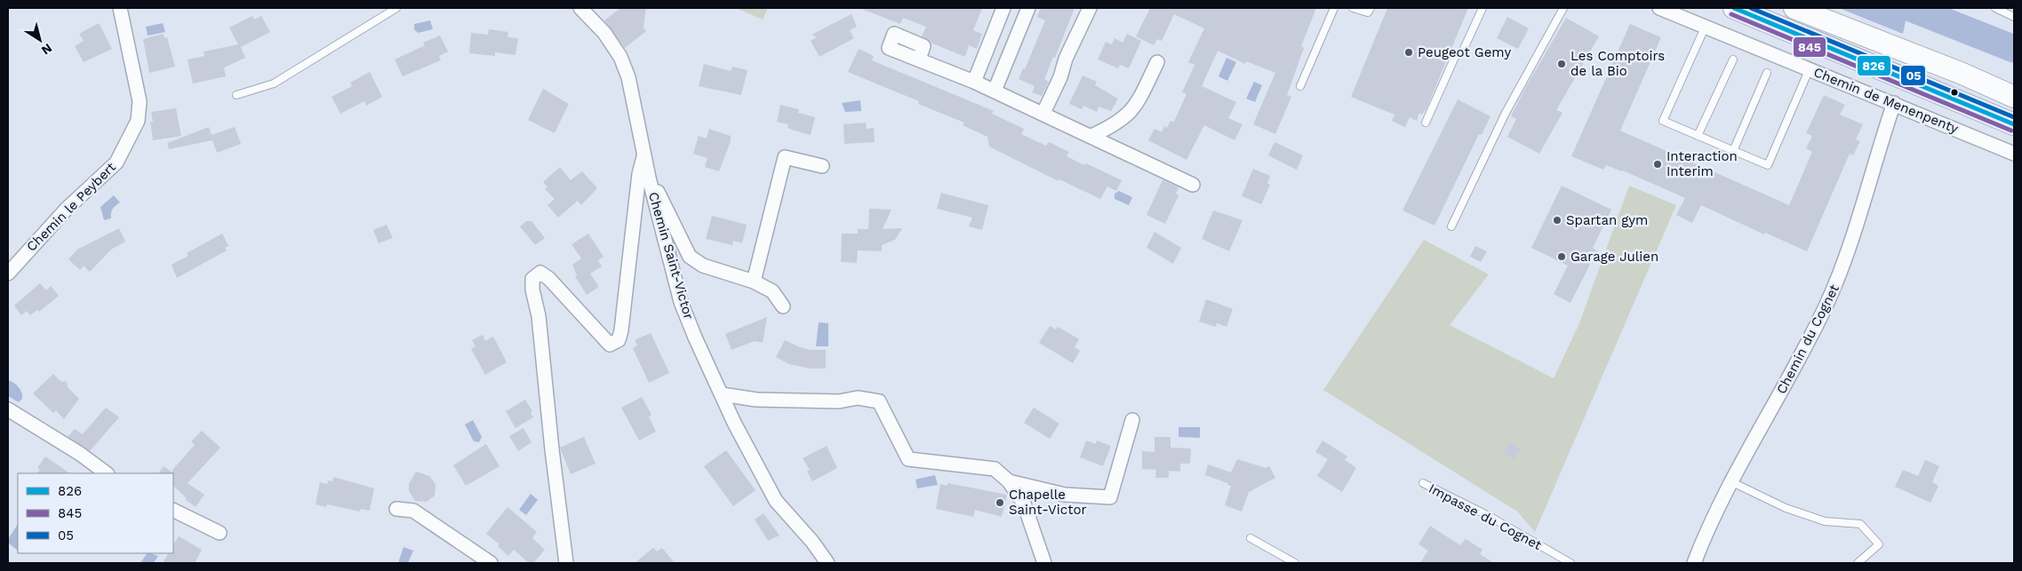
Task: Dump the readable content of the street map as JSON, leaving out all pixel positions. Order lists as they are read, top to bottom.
{
  "streets": {
    "street": [
      "Chemin de Menenpenty",
      "Chemin le Peybert",
      "Chemin Saint-Victor",
      "Chemin du Cognet"
    ],
    "lane": ["Impasse du Cognet"]
  },
  "crossings": [
    ["Chemin de Menenpenty", "Chemin du Cognet"]
  ],
  "places": [
    "Peugeot Gemy",
    "Les Comptoirs de la Bio",
    "Interaction Interim",
    "Spartan gym",
    "Garage Julien",
    "Chapelle Saint-Victor"
  ],
  "lines": ["transit line 826", "transit line 05", "transit line 845"],
  "legend": ["826", "845", "05"],
  "north": "bottom right"
}
